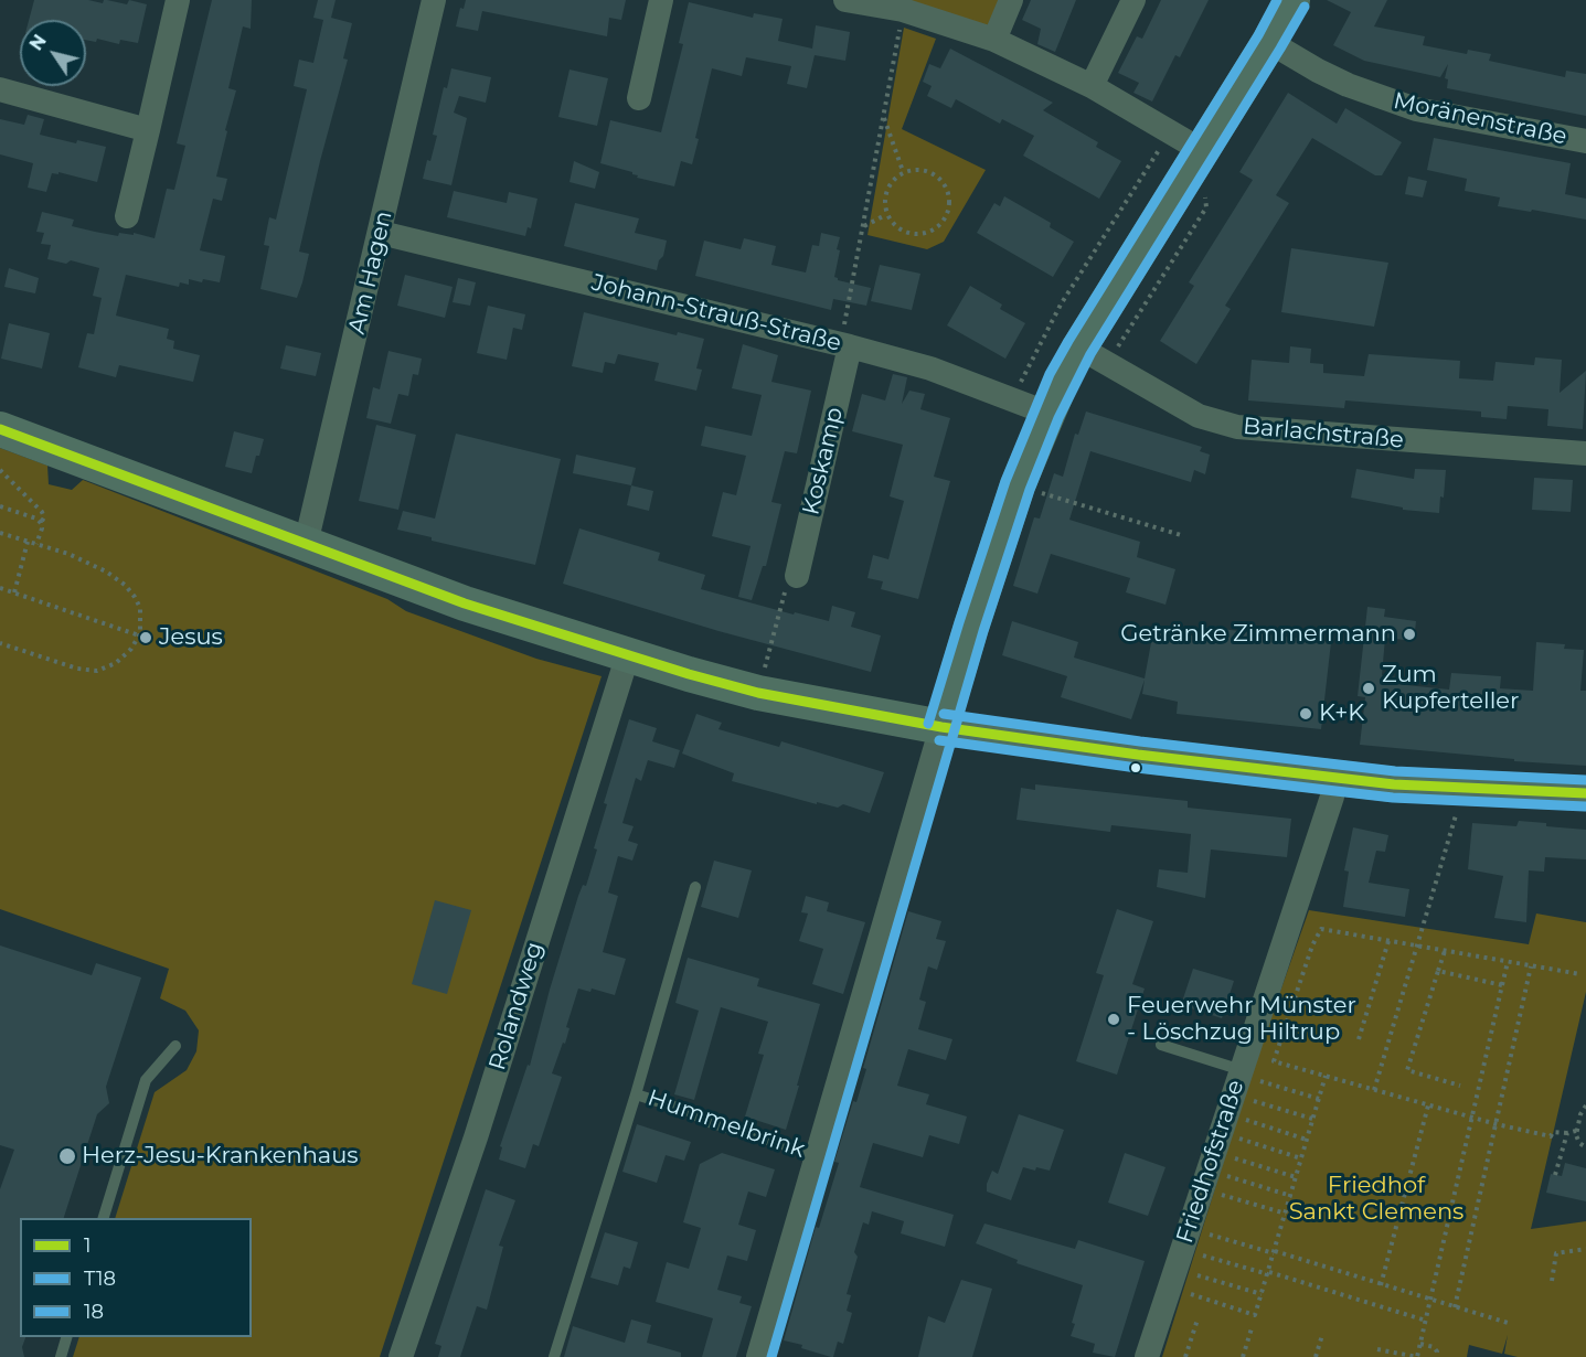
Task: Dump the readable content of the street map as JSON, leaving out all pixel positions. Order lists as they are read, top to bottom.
{
  "streets": {
    "street": [
      "Moränenstraße",
      "Am Hagen",
      "Johann-Strauß-Straße",
      "Barlachstraße",
      "Koskamp",
      "Rolandweg",
      "Hummelbrink",
      "Friedhofstraße"
    ]
  },
  "crossings": [
    ["Am Hagen", "Johann-Strauß-Straße"],
    ["Johann-Strauß-Straße", "Koskamp"]
  ],
  "parks": ["Friedhof Sankt Clemens"],
  "places": [
    "Getränke Zimmermann",
    "Jesus",
    "Zum Kupferteller",
    "K+K",
    "Feuerwehr Münster - Löschzug Hiltrup",
    "Herz-Jesu-Krankenhaus"
  ],
  "lines": ["transit line 18", "transit line T18", "transit line 1"],
  "legend": ["1", "T18", "18"],
  "north": "top left"
}
